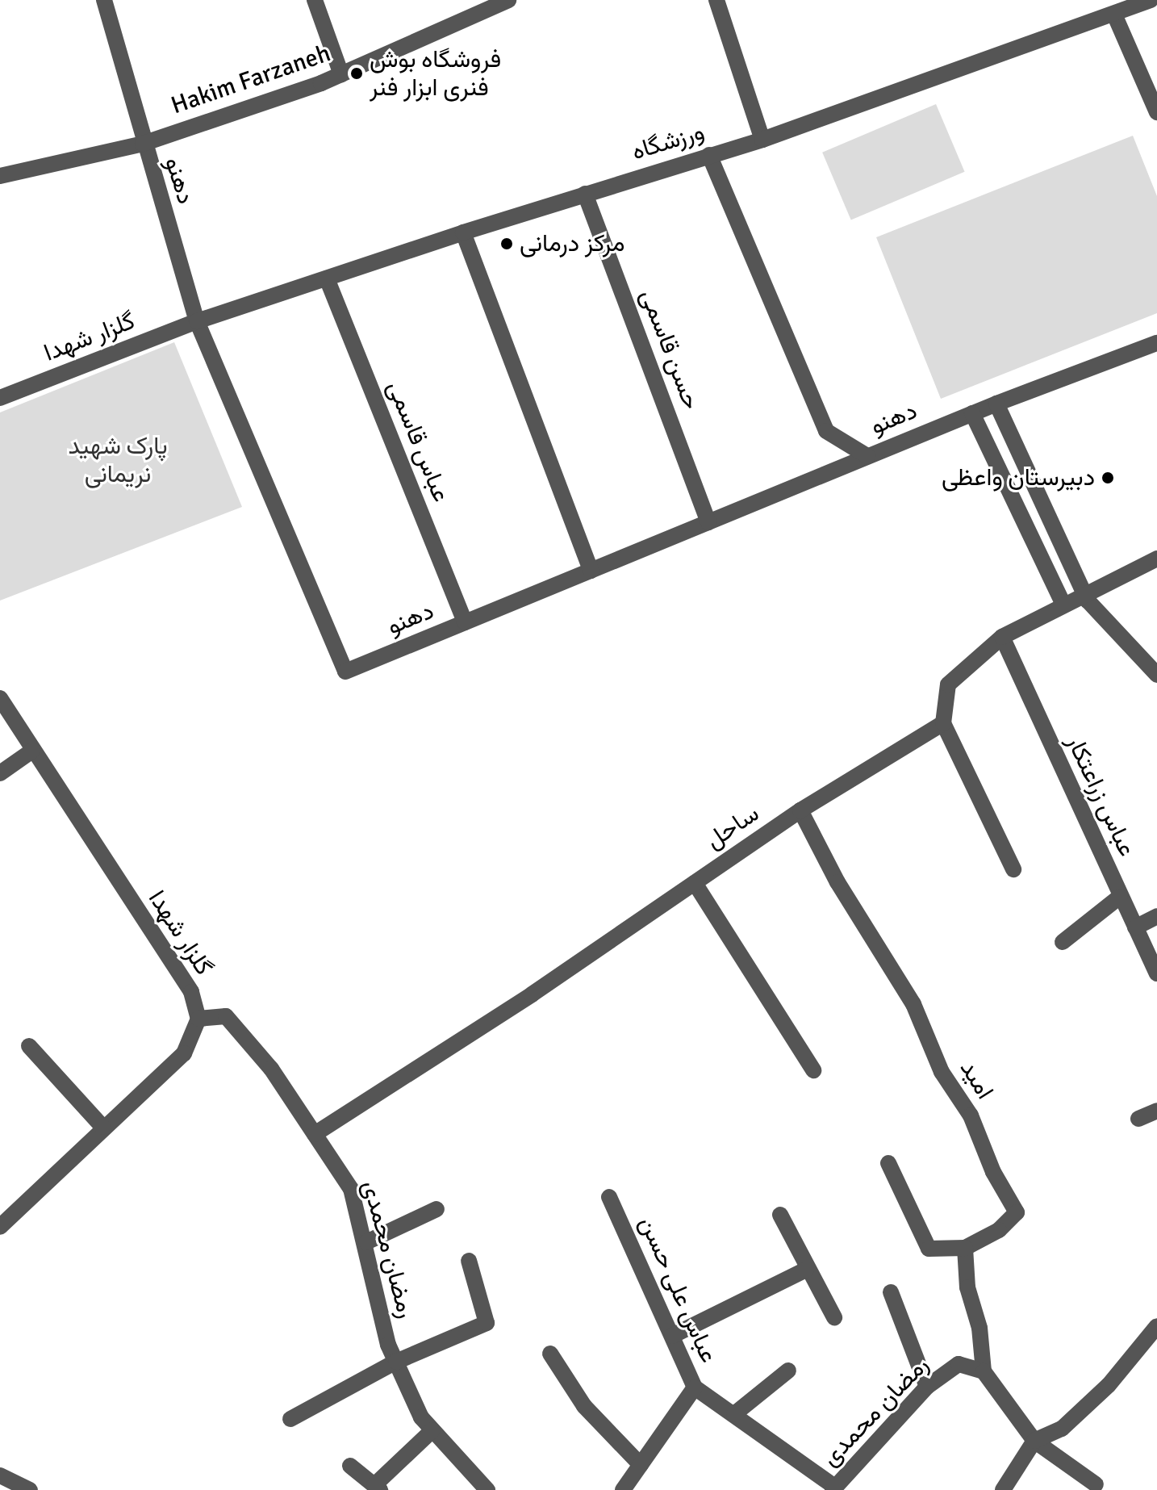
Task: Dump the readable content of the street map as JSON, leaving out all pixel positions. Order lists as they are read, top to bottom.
{
  "streets": {
    "street": [
      "Hakim Farzaneh",
      "ورزشگاه",
      "دهنو",
      "گلزار شهدا",
      "حسن قاسمی",
      "عباس قاسمی",
      "عباس زراعتکار",
      "ساحل",
      "امید",
      "رمضان محمدی",
      "عباس علی حسن"
    ]
  },
  "crossings": [
    ["Hakim Farzaneh", "دهنو"],
    ["ورزشگاه", "دهنو"],
    ["ورزشگاه", "گلزار شهدا"],
    ["ورزشگاه", "حسن قاسمی"],
    ["ورزشگاه", "عباس قاسمی"],
    ["دهنو", "گلزار شهدا"],
    ["دهنو", "حسن قاسمی"],
    ["دهنو", "عباس قاسمی"],
    ["گلزار شهدا", "رمضان محمدی"],
    ["ساحل", "امید"],
    ["ساحل", "رمضان محمدی"],
    ["رمضان محمدی", "عباس علی حسن"]
  ],
  "parks": ["پارک شهید نریمانی"],
  "places": ["فروشگاه بوش فنری ابزار فنر", "مرکز درمانی", "دبیرستان واعظی"]
}
